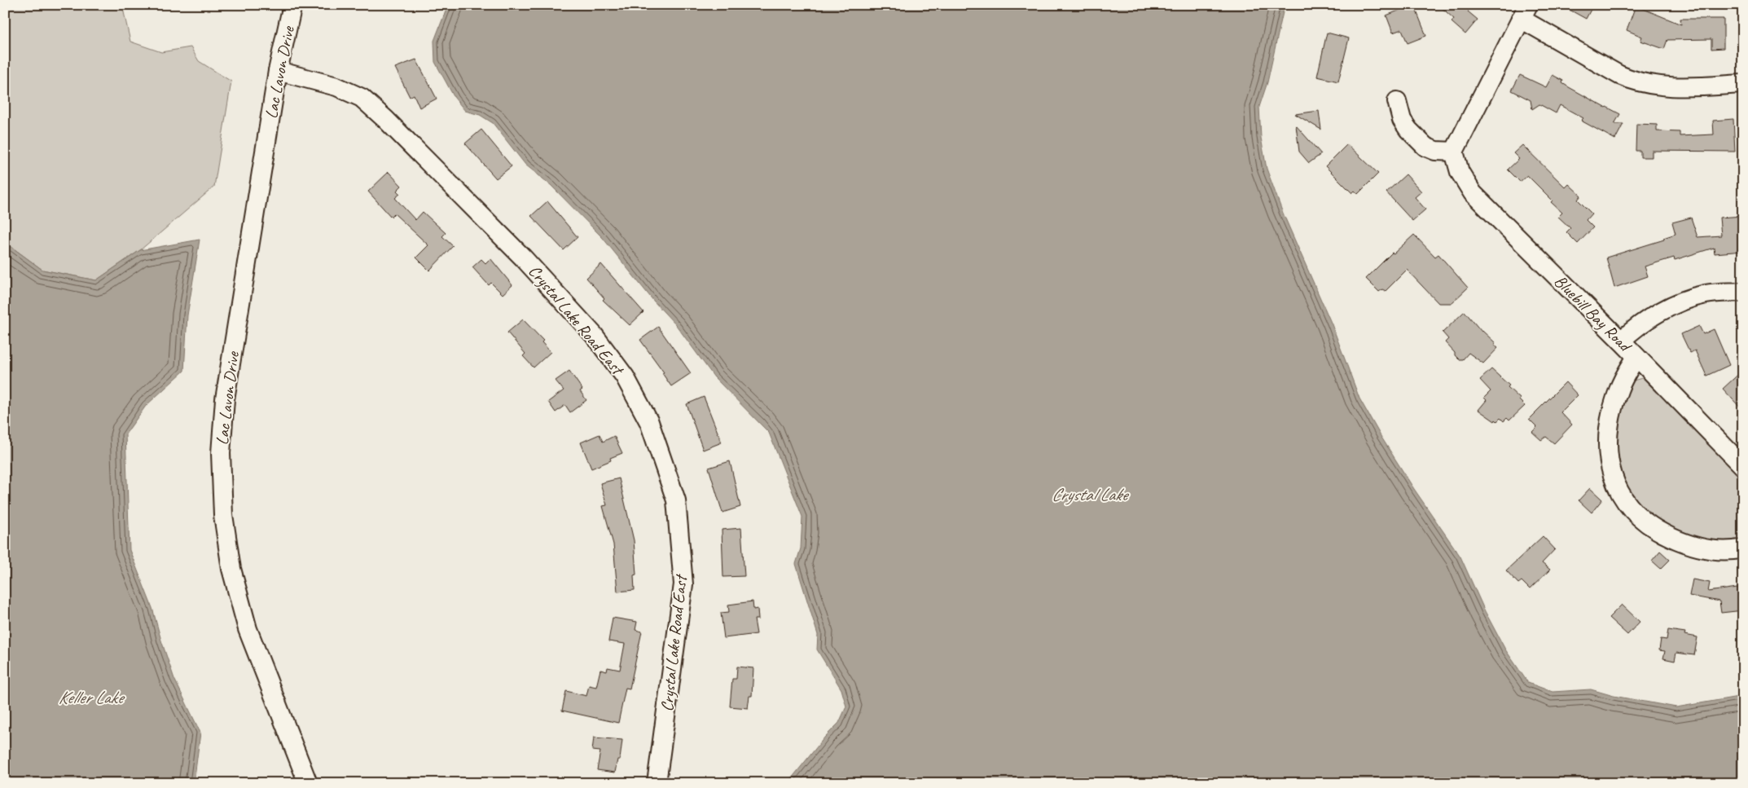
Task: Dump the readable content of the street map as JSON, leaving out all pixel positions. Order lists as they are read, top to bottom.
{
  "streets": {
    "street": ["Lac Lavon Drive", "Bluebill Bay Road", "Crystal Lake Road East"]
  },
  "crossings": [
    ["Lac Lavon Drive", "Crystal Lake Road East"]
  ],
  "water": ["Crystal Lake", "Keller Lake"]
}
